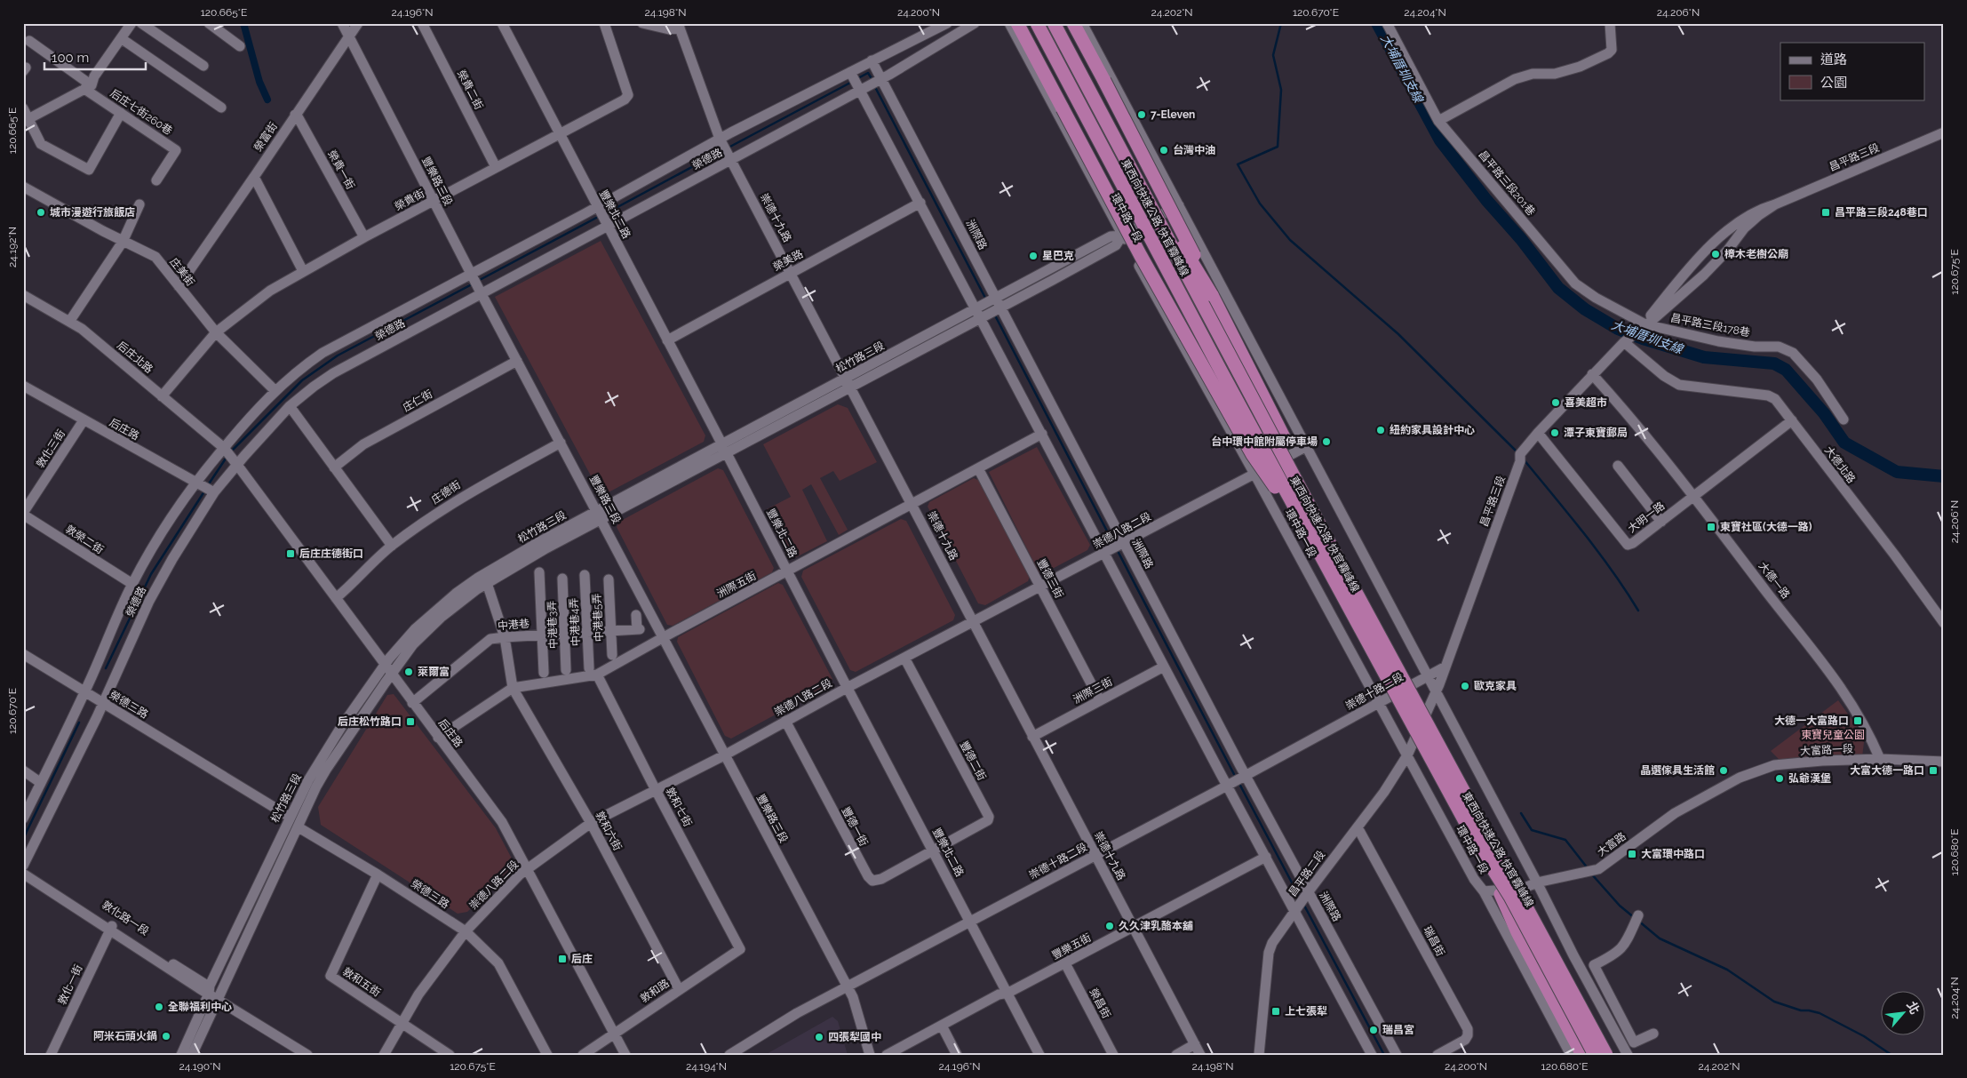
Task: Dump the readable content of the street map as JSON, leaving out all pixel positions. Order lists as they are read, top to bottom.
{
  "streets": {
    "highway": ["東西向快速公路 快官霧峰線"],
    "street": [
      "榮貴二街",
      "后庄七街260巷",
      "榮富街",
      "昌平路三段",
      "榮德路",
      "榮貴一街",
      "豐樂路三段",
      "昌平路三段201巷",
      "榮貴街",
      "豐樂北二路",
      "崇德十九路",
      "環中路一段",
      "洲際路",
      "榮美路",
      "庄美街",
      "昌平路三段178巷",
      "后庄北路",
      "松竹路三段",
      "庄仁街",
      "后庄路",
      "敦化三街",
      "大德北路",
      "庄德街",
      "大明一路",
      "崇德八路二段",
      "敦榮二街",
      "豐德三街",
      "大德一路",
      "洲際五街",
      "中港巷5弄",
      "中港巷4弄",
      "中港巷",
      "中港巷3弄",
      "洲際三街",
      "崇德十路二段",
      "榮德三路",
      "大富路一段",
      "豐德二街",
      "敦和七街",
      "豐德一街",
      "敦和六街",
      "大富路",
      "昌平路二段",
      "敦化路一段",
      "瑞昌街",
      "豐樂五街",
      "敦和五街",
      "敦化一街",
      "敦和路",
      "榮昌街"
    ]
  },
  "crossings": [
    ["榮貴二街", "榮貴街"],
    ["榮富街", "榮貴一街"],
    ["榮富街", "豐樂路三段"],
    ["榮富街", "庄美街"],
    ["昌平路三段", "昌平路三段201巷"],
    ["昌平路三段", "昌平路三段178巷"],
    ["昌平路三段", "大德北路"],
    ["昌平路三段", "大明一路"],
    ["昌平路三段", "大德一路"],
    ["昌平路三段", "崇德十路二段"],
    ["昌平路三段", "昌平路二段"],
    ["榮德路", "豐樂路三段"],
    ["榮德路", "豐樂北二路"],
    ["榮德路", "崇德十九路"],
    ["榮德路", "洲際路"],
    ["榮德路", "庄美街"],
    ["榮德路", "后庄北路"],
    ["榮德路", "后庄路"],
    ["榮德路", "敦榮二街"],
    ["榮德路", "榮德三路"],
    ["榮德路", "敦化路一段"],
    ["榮貴一街", "榮貴街"],
    ["豐樂路三段", "榮貴街"],
    ["豐樂路三段", "松竹路三段"],
    ["豐樂路三段", "庄仁街"],
    ["豐樂路三段", "庄德街"],
    ["豐樂路三段", "崇德八路二段"],
    ["豐樂路三段", "洲際五街"],
    ["豐樂路三段", "崇德十路二段"],
    ["昌平路三段201巷", "昌平路三段178巷"],
    ["榮貴街", "豐樂北二路"],
    ["榮貴街", "庄美街"],
    ["榮貴街", "后庄北路"],
    ["豐樂北二路", "榮美路"],
    ["豐樂北二路", "松竹路三段"],
    ["豐樂北二路", "崇德八路二段"],
    ["豐樂北二路", "洲際五街"],
    ["豐樂北二路", "崇德十路二段"],
    ["豐樂北二路", "豐德二街"],
    ["豐樂北二路", "豐德一街"],
    ["豐樂北二路", "豐樂五街"],
    ["崇德十九路", "榮美路"],
    ["崇德十九路", "松竹路三段"],
    ["崇德十九路", "崇德八路二段"],
    ["崇德十九路", "洲際五街"],
    ["崇德十九路", "洲際三街"],
    ["崇德十九路", "崇德十路二段"],
    ["崇德十九路", "豐樂五街"],
    ["環中路一段", "松竹路三段"],
    ["環中路一段", "崇德八路二段"],
    ["環中路一段", "崇德十路二段"],
    ["環中路一段", "大富路"],
    ["環中路一段", "昌平路二段"],
    ["洲際路", "榮美路"],
    ["洲際路", "松竹路三段"],
    ["洲際路", "崇德八路二段"],
    ["洲際路", "洲際五街"],
    ["洲際路", "洲際三街"],
    ["洲際路", "崇德十路二段"],
    ["洲際路", "昌平路二段"],
    ["洲際路", "豐樂五街"],
    ["后庄北路", "后庄路"],
    ["松竹路三段", "后庄路"],
    ["松竹路三段", "榮德三路"],
    ["松竹路三段", "敦化路一段"],
    ["后庄路", "敦化三街"],
    ["后庄路", "庄德街"],
    ["后庄路", "崇德八路二段"],
    ["后庄路", "洲際五街"],
    ["后庄路", "中港巷"],
    ["后庄路", "敦和路"],
    ["敦化三街", "敦榮二街"],
    ["大德北路", "大明一路"],
    ["大明一路", "大德一路"],
    ["崇德八路二段", "豐德三街"],
    ["崇德八路二段", "榮德三路"],
    ["崇德八路二段", "豐德二街"],
    ["崇德八路二段", "敦和七街"],
    ["崇德八路二段", "豐德一街"],
    ["崇德八路二段", "敦和六街"],
    ["崇德八路二段", "敦和五街"],
    ["豐德三街", "洲際五街"],
    ["豐德三街", "洲際三街"],
    ["大德一路", "大富路一段"],
    ["洲際五街", "中港巷4弄"],
    ["洲際五街", "敦和七街"],
    ["洲際五街", "敦和六街"],
    ["中港巷5弄", "中港巷"],
    ["中港巷4弄", "中港巷"],
    ["中港巷4弄", "敦和七街"],
    ["中港巷", "中港巷3弄"],
    ["榮德三路", "敦和五街"],
    ["大富路一段", "大富路"],
    ["豐德二街", "豐德一街"],
    ["敦和七街", "敦和路"],
    ["敦和六街", "敦和路"],
    ["昌平路二段", "瑞昌街"],
    ["敦化路一段", "敦化一街"],
    ["豐樂五街", "榮昌街"]
  ],
  "water": ["大埔厝圳支線"],
  "parks": ["東寶兒童公園"],
  "places": {
    "other": [
      "7-Eleven",
      "台灣中油",
      "城市漫遊行旅飯店",
      "樟木老樹公廟",
      "星巴克",
      "喜美超市",
      "紐約家具設計中心",
      "潭子東寶郵局",
      "台中環中館附屬停車場",
      "萊爾富",
      "歐克家具",
      "晶選傢具生活館",
      "弘爺漢堡",
      "久久津乳酪本舖",
      "全聯福利中心",
      "瑞昌宮",
      "阿米石頭火鍋",
      "四張犁國中"
    ],
    "transit": [
      "昌平路三段248巷口",
      "東寶社區(大德一路)",
      "后庄庄德街口",
      "大德一大富路口",
      "后庄松竹路口",
      "大富大德一路口",
      "大富環中路口",
      "后庄",
      "上七張犁"
    ]
  },
  "legend": ["道路", "公園"],
  "scale_bar": "100 m",
  "north": "top right",
  "coordinates": [
    "120.665°E",
    "24.196°N",
    "24.198°N",
    "24.200°N",
    "24.202°N",
    "120.670°E",
    "24.204°N",
    "24.206°N",
    "24.192°N",
    "120.675°E",
    "120.680°E",
    "24.190°N",
    "24.194°N"
  ]
}
